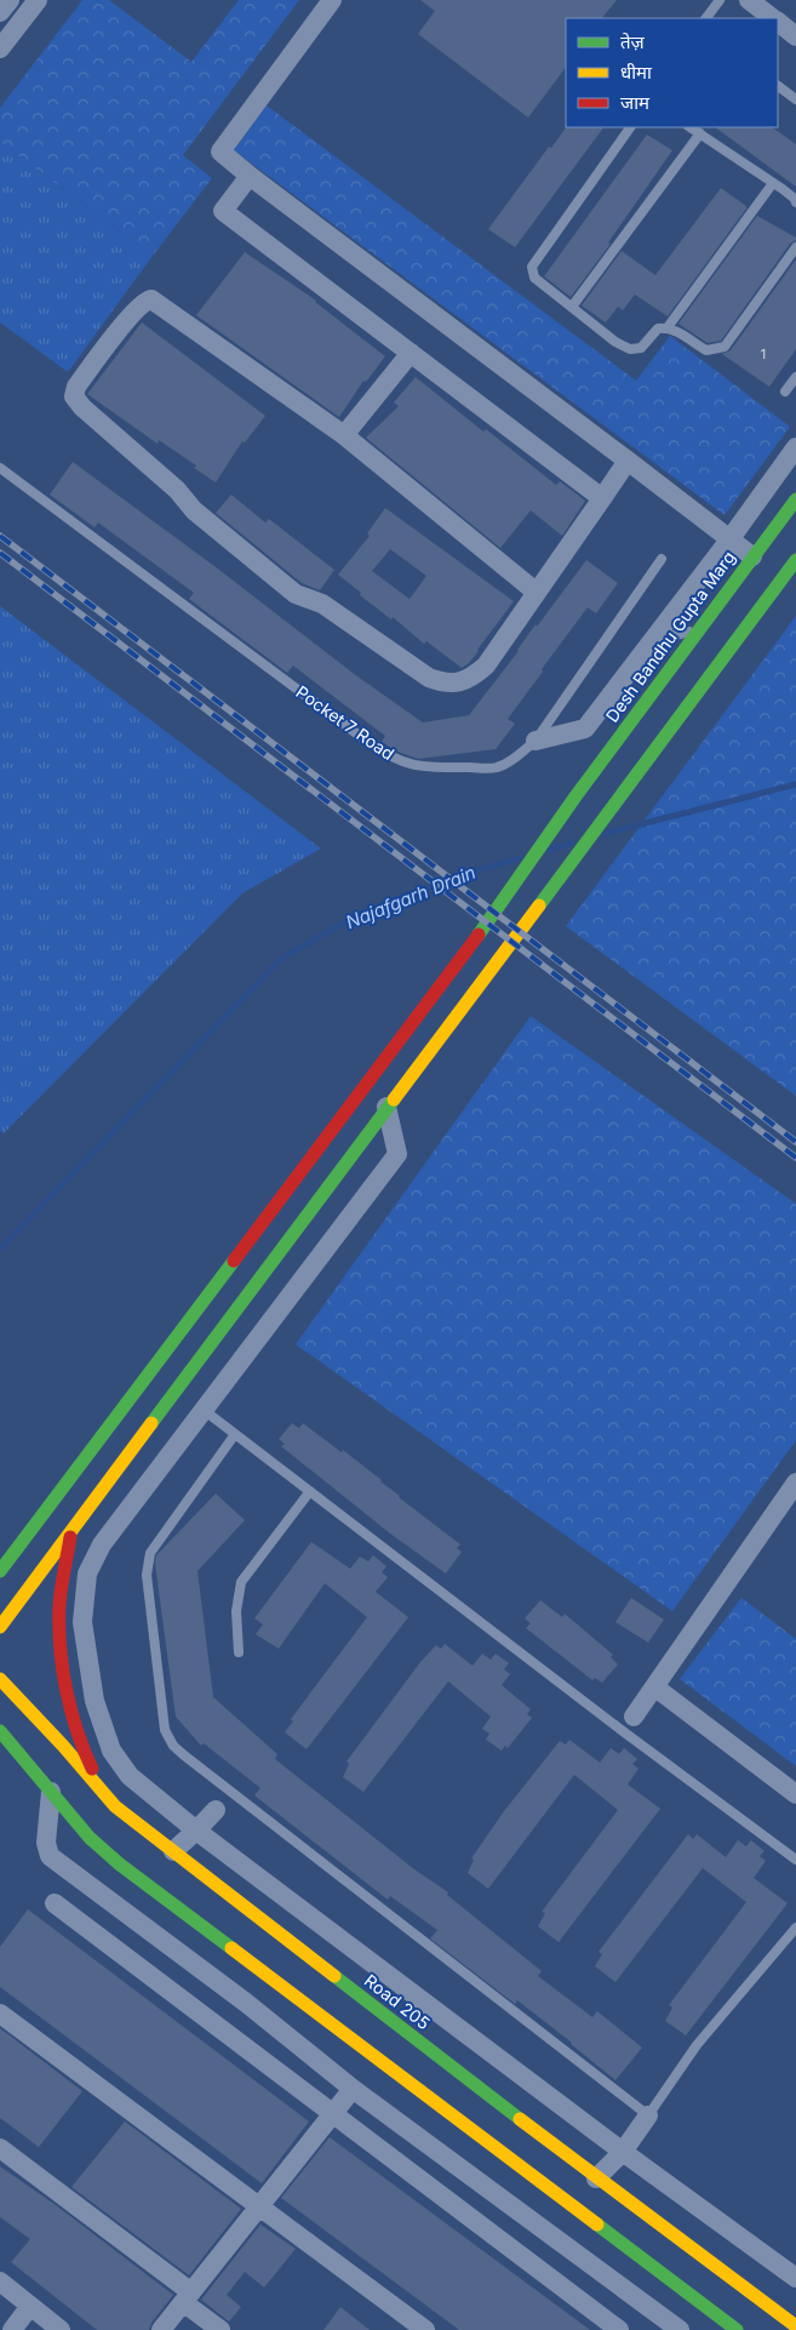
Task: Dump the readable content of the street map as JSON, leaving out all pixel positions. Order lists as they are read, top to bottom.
{
  "streets": {
    "street": ["Desh Bandhu Gupta Marg", "Pocket 7 Road", "Road 205"]
  },
  "water": ["Najafgarh Drain"],
  "house_numbers": ["1"],
  "legend": ["तेज़", "धीमा", "जाम"]
}
